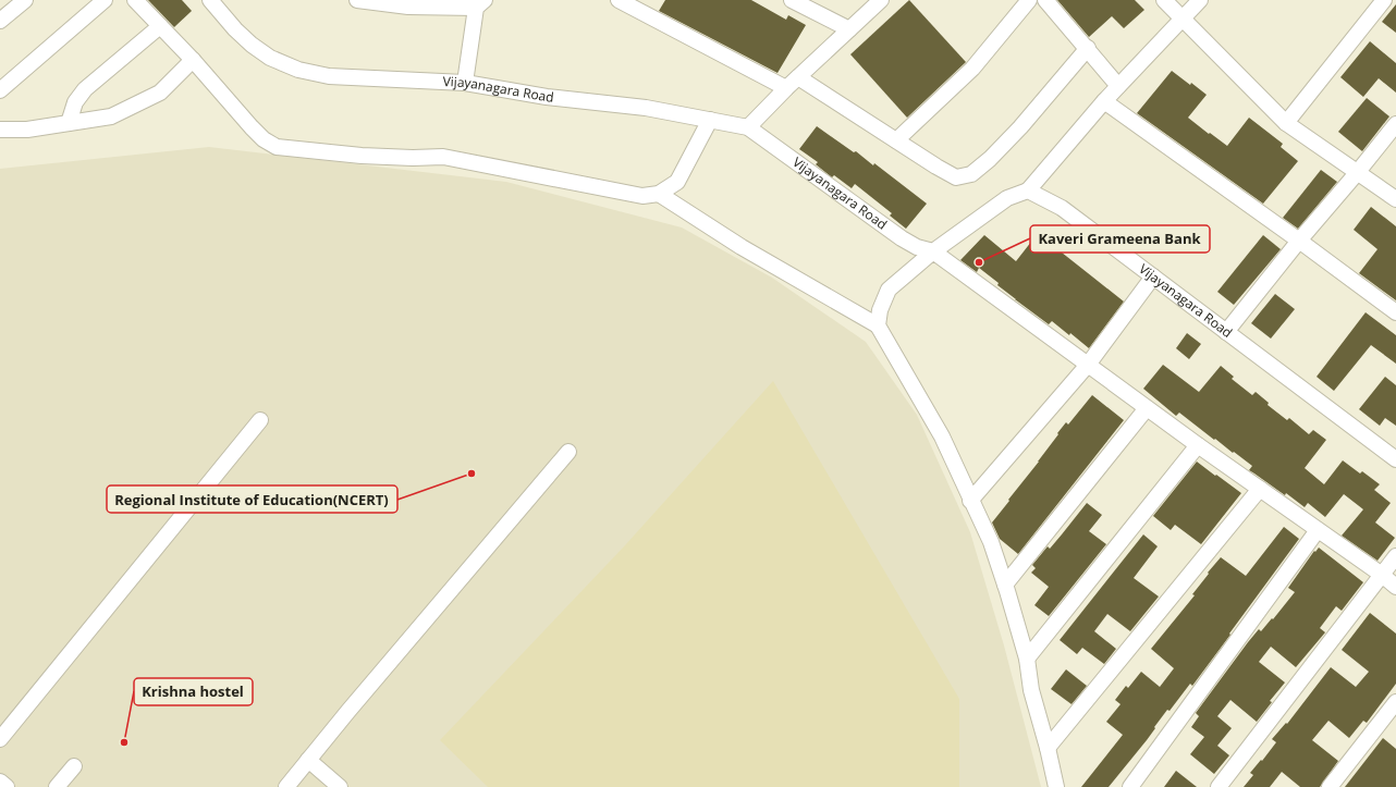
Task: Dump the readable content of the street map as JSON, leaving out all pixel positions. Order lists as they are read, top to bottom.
{
  "streets": {
    "street": ["Vijayanagara Road"]
  },
  "places": ["Kaveri Grameena Bank", "Regional Institute of Education(NCERT)", "Krishna hostel"]
}
